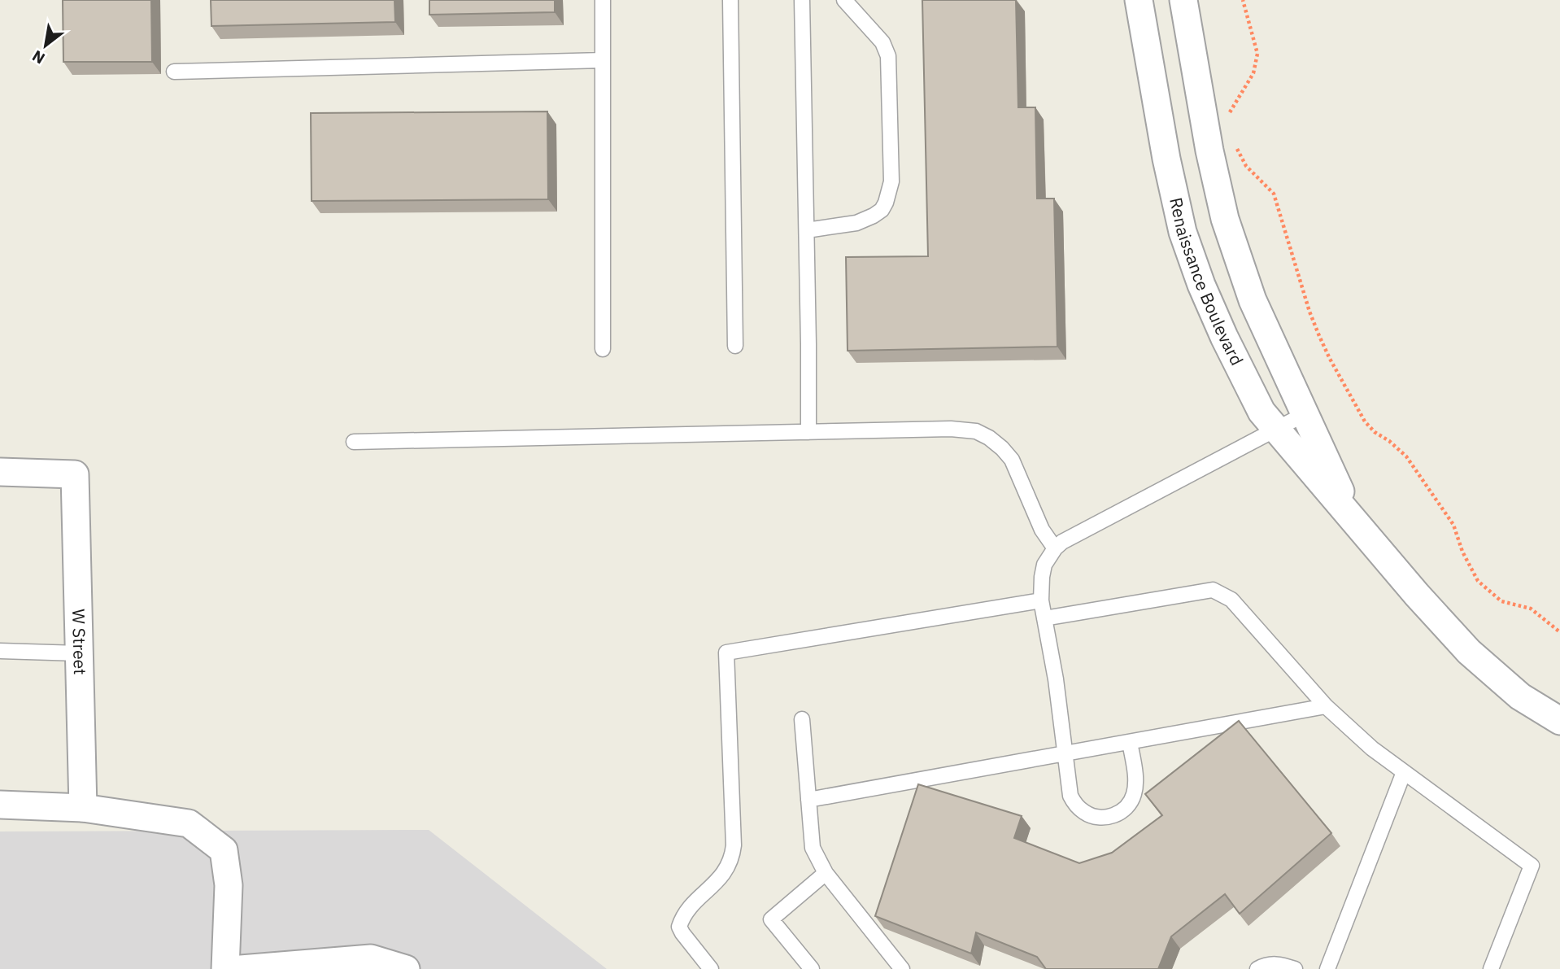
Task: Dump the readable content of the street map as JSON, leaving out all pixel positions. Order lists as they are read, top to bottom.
{
  "streets": {
    "street": ["Renaissance Boulevard", "W Street"]
  },
  "north": "bottom left"
}
